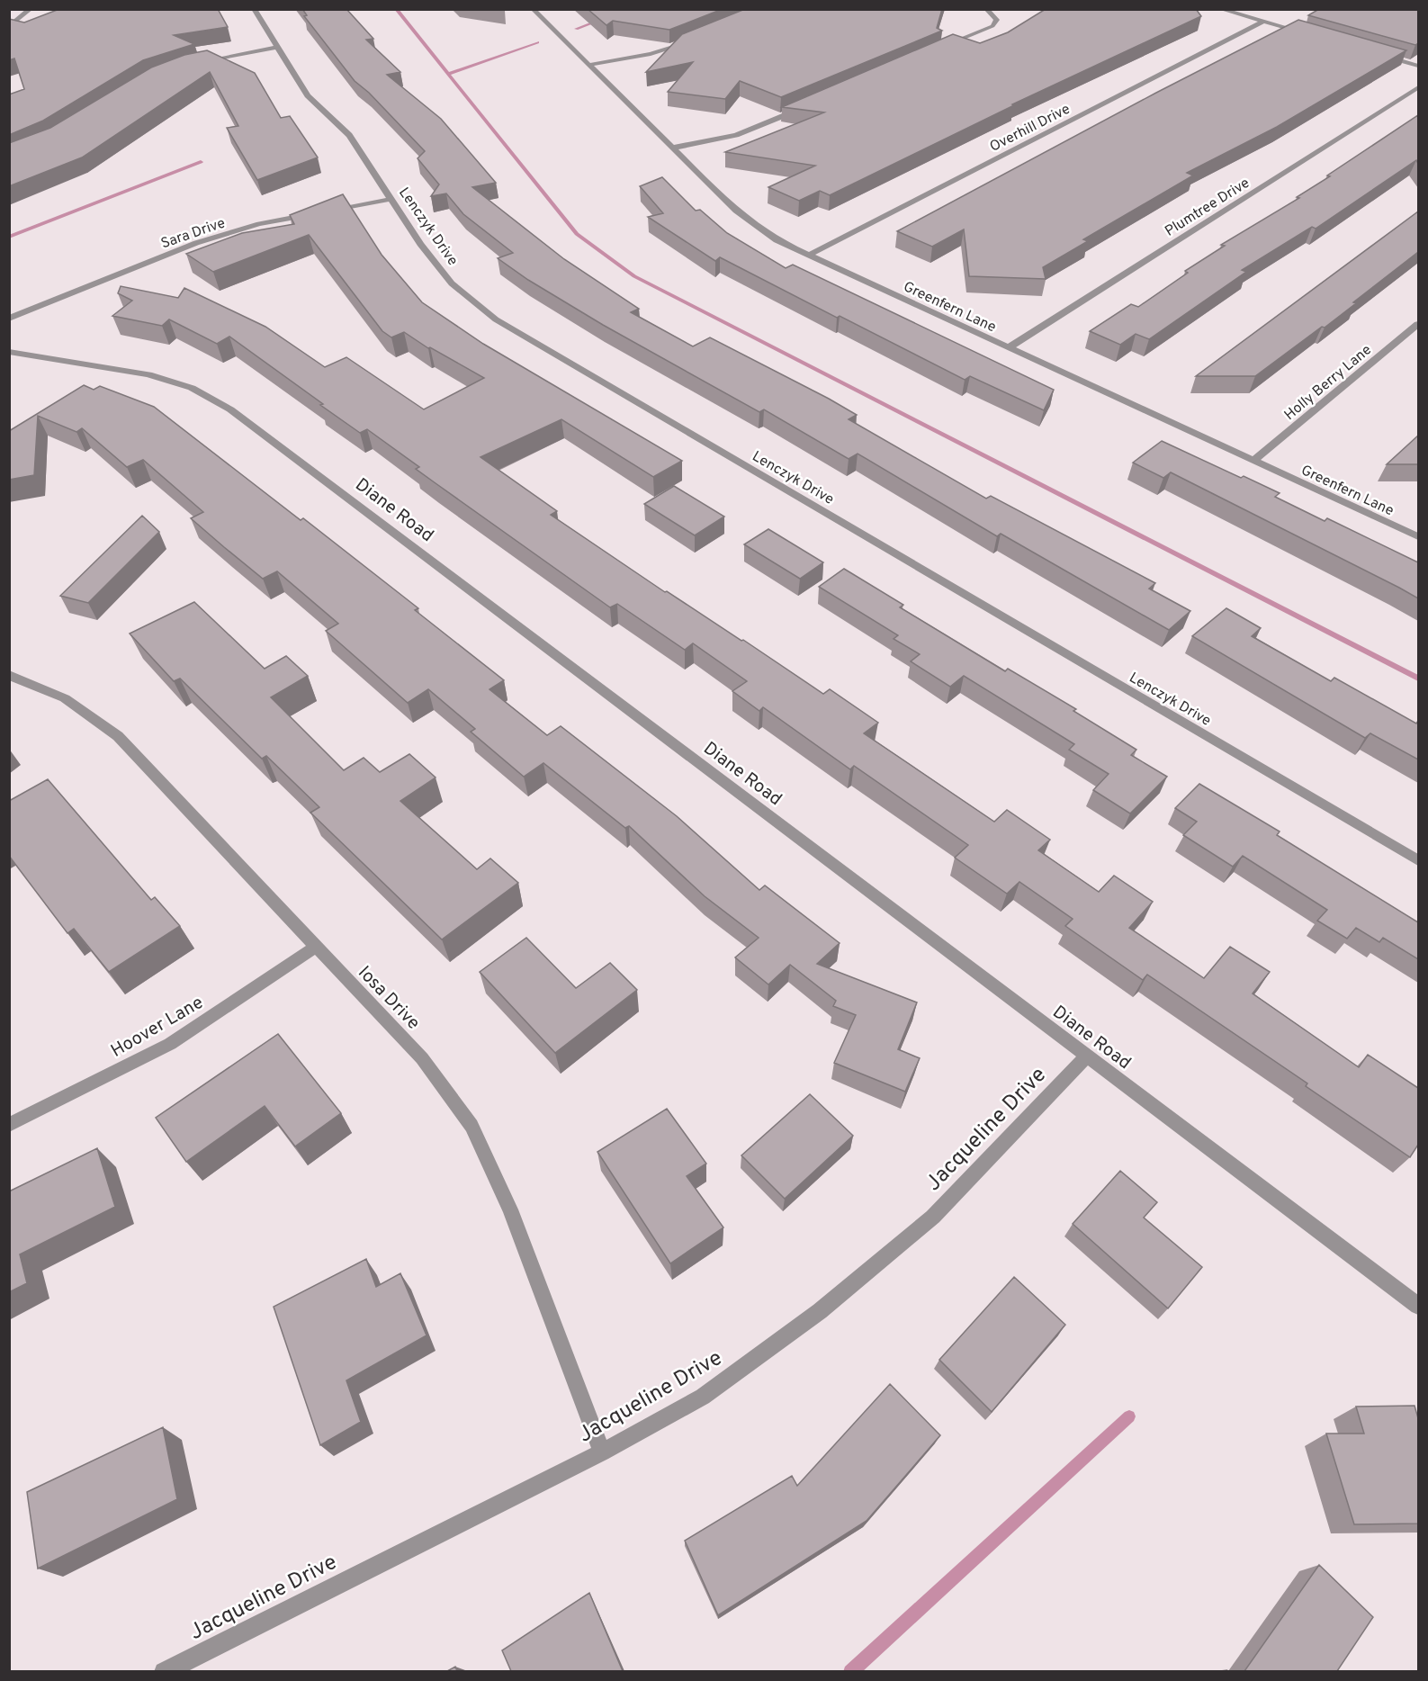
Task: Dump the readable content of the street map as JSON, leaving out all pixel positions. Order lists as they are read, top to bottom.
{
  "streets": {
    "street": [
      "Overhill Drive",
      "Plumtree Drive",
      "Lenczyk Drive",
      "Sara Drive",
      "Greenfern Lane",
      "Holly Berry Lane",
      "Diane Road",
      "Iosa Drive",
      "Hoover Lane",
      "Jacqueline Drive"
    ]
  },
  "crossings": [
    ["Overhill Drive", "Greenfern Lane"],
    ["Plumtree Drive", "Greenfern Lane"],
    ["Lenczyk Drive", "Sara Drive"],
    ["Greenfern Lane", "Holly Berry Lane"],
    ["Diane Road", "Jacqueline Drive"],
    ["Iosa Drive", "Hoover Lane"],
    ["Iosa Drive", "Jacqueline Drive"]
  ]
}
